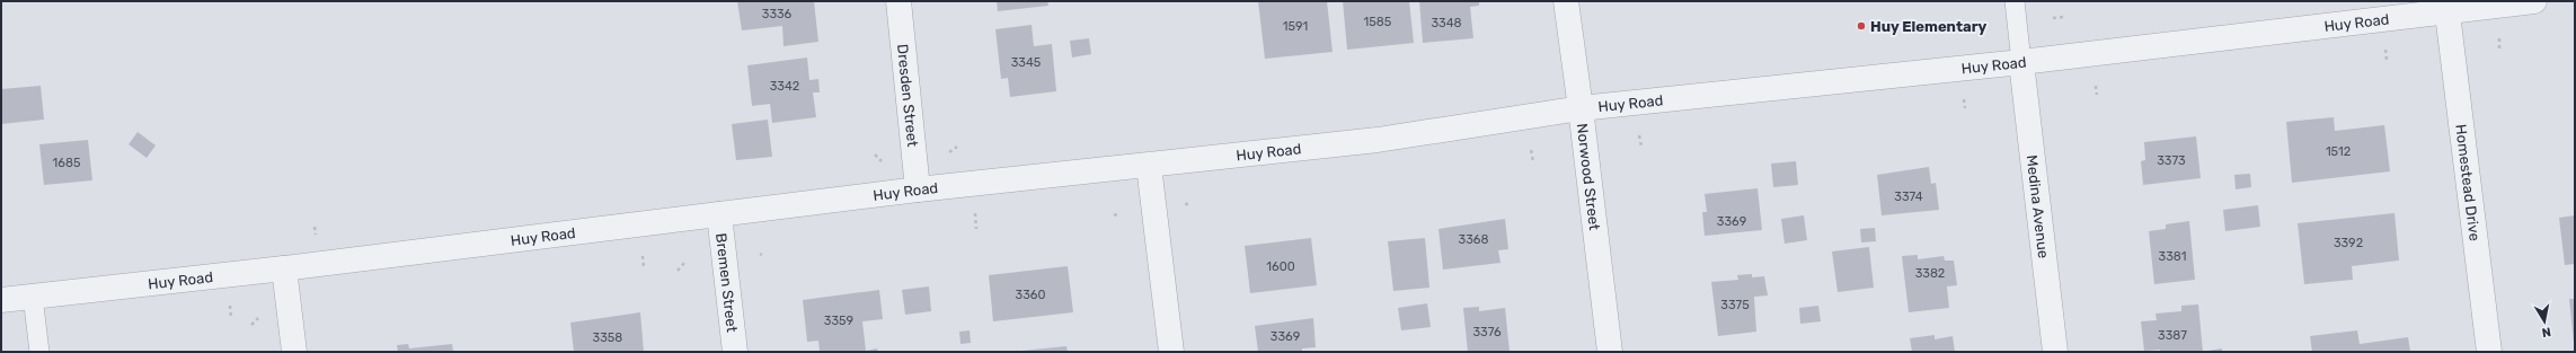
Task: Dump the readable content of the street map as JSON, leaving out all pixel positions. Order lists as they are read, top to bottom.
{
  "streets": {
    "street": [
      "Huy Road",
      "Dresden Street",
      "Norwood Street",
      "Homestead Drive",
      "Medina Avenue",
      "Bremen Street"
    ]
  },
  "crossings": [
    ["Huy Road", "Dresden Street"],
    ["Huy Road", "Norwood Street"],
    ["Huy Road", "Homestead Drive"],
    ["Huy Road", "Medina Avenue"],
    ["Huy Road", "Bremen Street"]
  ],
  "places": ["Huy Elementary"],
  "house_numbers": [
    "3336",
    "1585",
    "3348",
    "1591",
    "3345",
    "3342",
    "1512",
    "3373",
    "1685",
    "3374",
    "3369",
    "3368",
    "3392",
    "3381",
    "1600",
    "3382",
    "3360",
    "3375",
    "3359",
    "3376",
    "3387",
    "3369",
    "3358"
  ],
  "north": "bottom"
}
